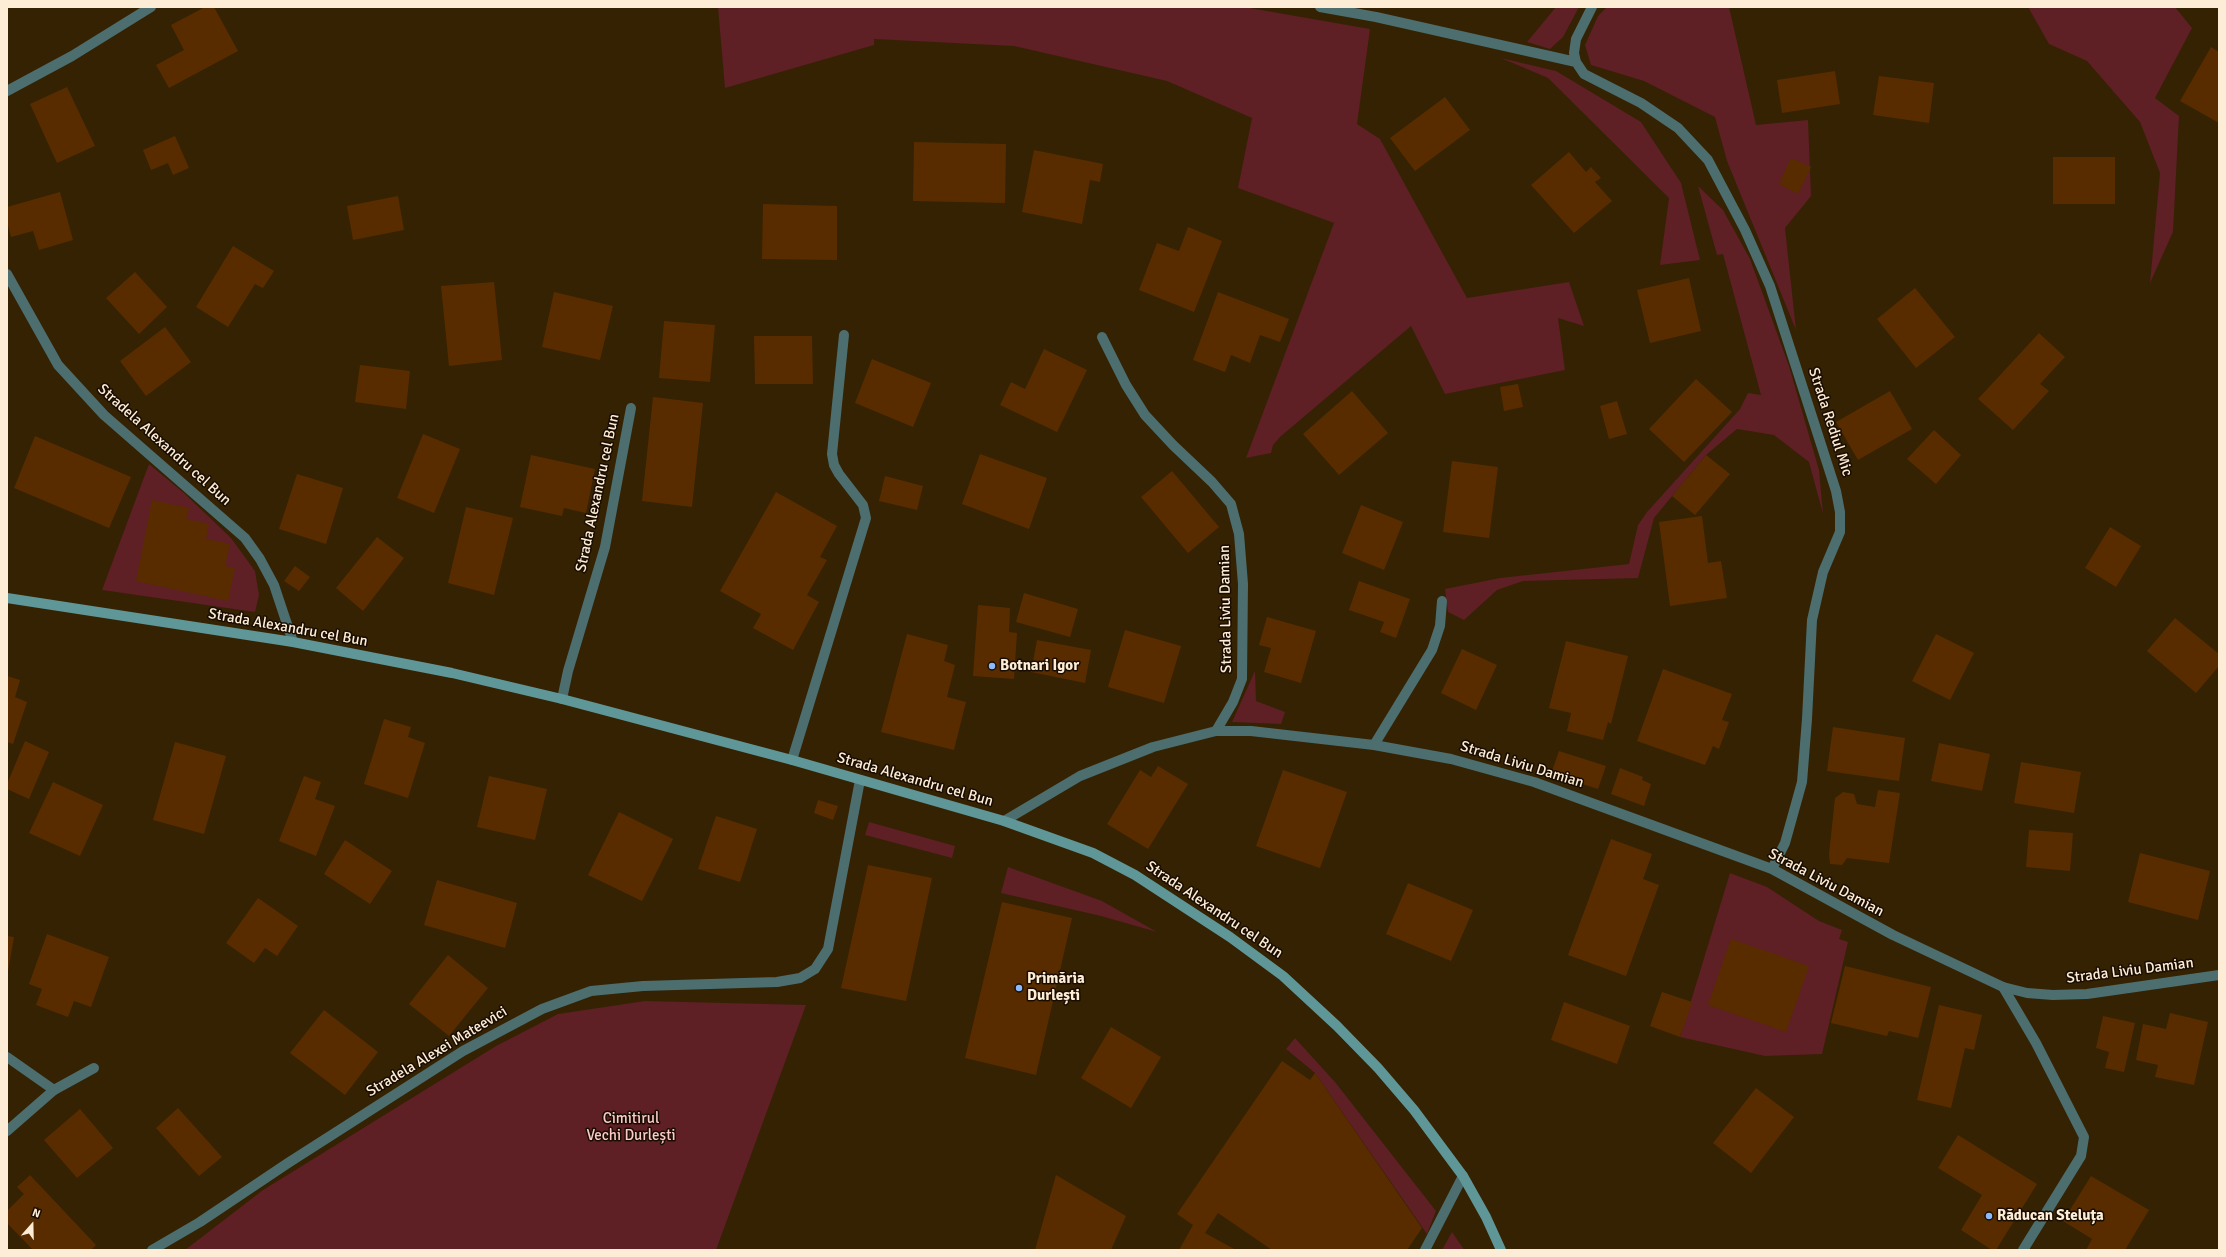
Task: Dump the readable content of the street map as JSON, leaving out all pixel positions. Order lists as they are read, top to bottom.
{
  "streets": {
    "street": [
      "Strada Rediul Mic",
      "Stradela Alexandru cel Bun",
      "Strada Alexandru cel Bun",
      "Strada Liviu Damian",
      "Stradela Alexei Mateevici"
    ]
  },
  "crossings": [
    ["Strada Rediul Mic", "Strada Liviu Damian"],
    ["Stradela Alexandru cel Bun", "Strada Alexandru cel Bun"],
    ["Strada Alexandru cel Bun", "Strada Liviu Damian"],
    ["Strada Alexandru cel Bun", "Stradela Alexei Mateevici"]
  ],
  "parks": ["Cimitirul Vechi Durlești"],
  "places": ["Botnari Igor", "Primăria Durlești", "Răducan Steluța"],
  "north": "top"
}
